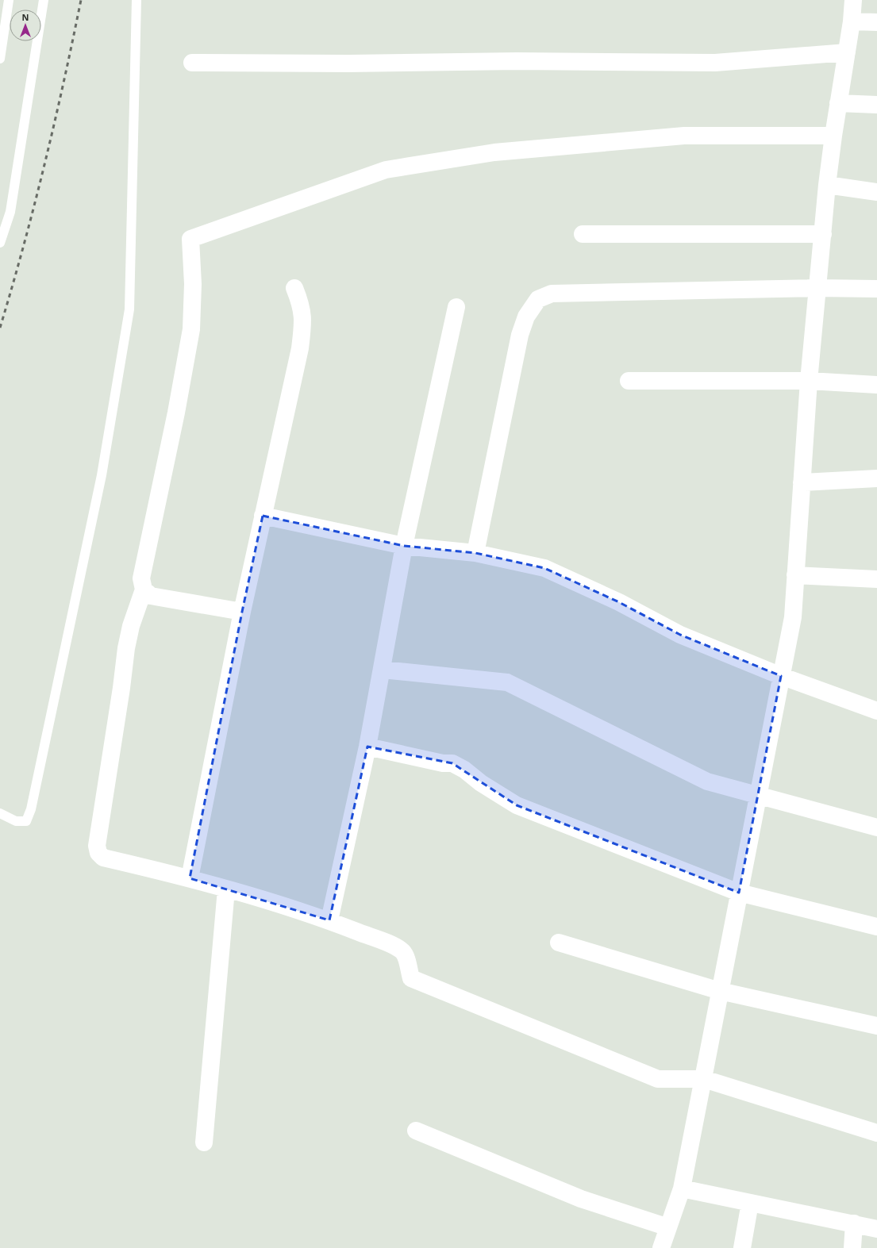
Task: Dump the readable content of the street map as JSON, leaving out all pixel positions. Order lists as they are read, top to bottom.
{
  "north": "top"
}
